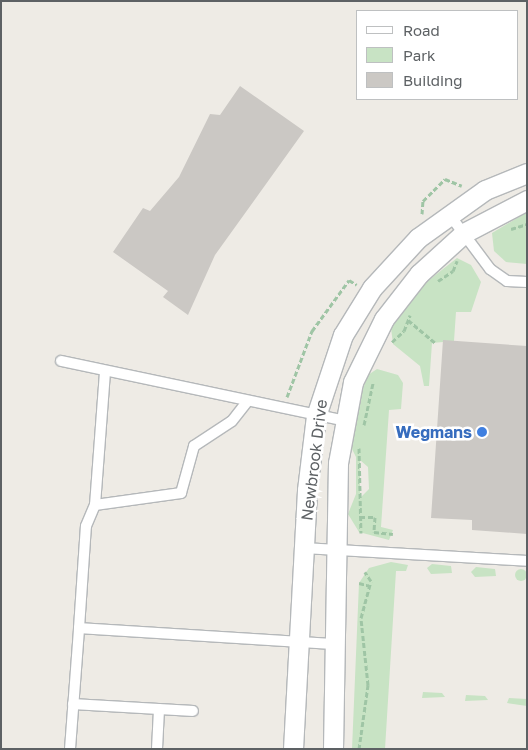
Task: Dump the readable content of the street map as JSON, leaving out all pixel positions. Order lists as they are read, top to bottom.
{
  "streets": {
    "street": ["Newbrook Drive"]
  },
  "places": ["Wegmans"],
  "legend": ["Road", "Park", "Building"]
}
